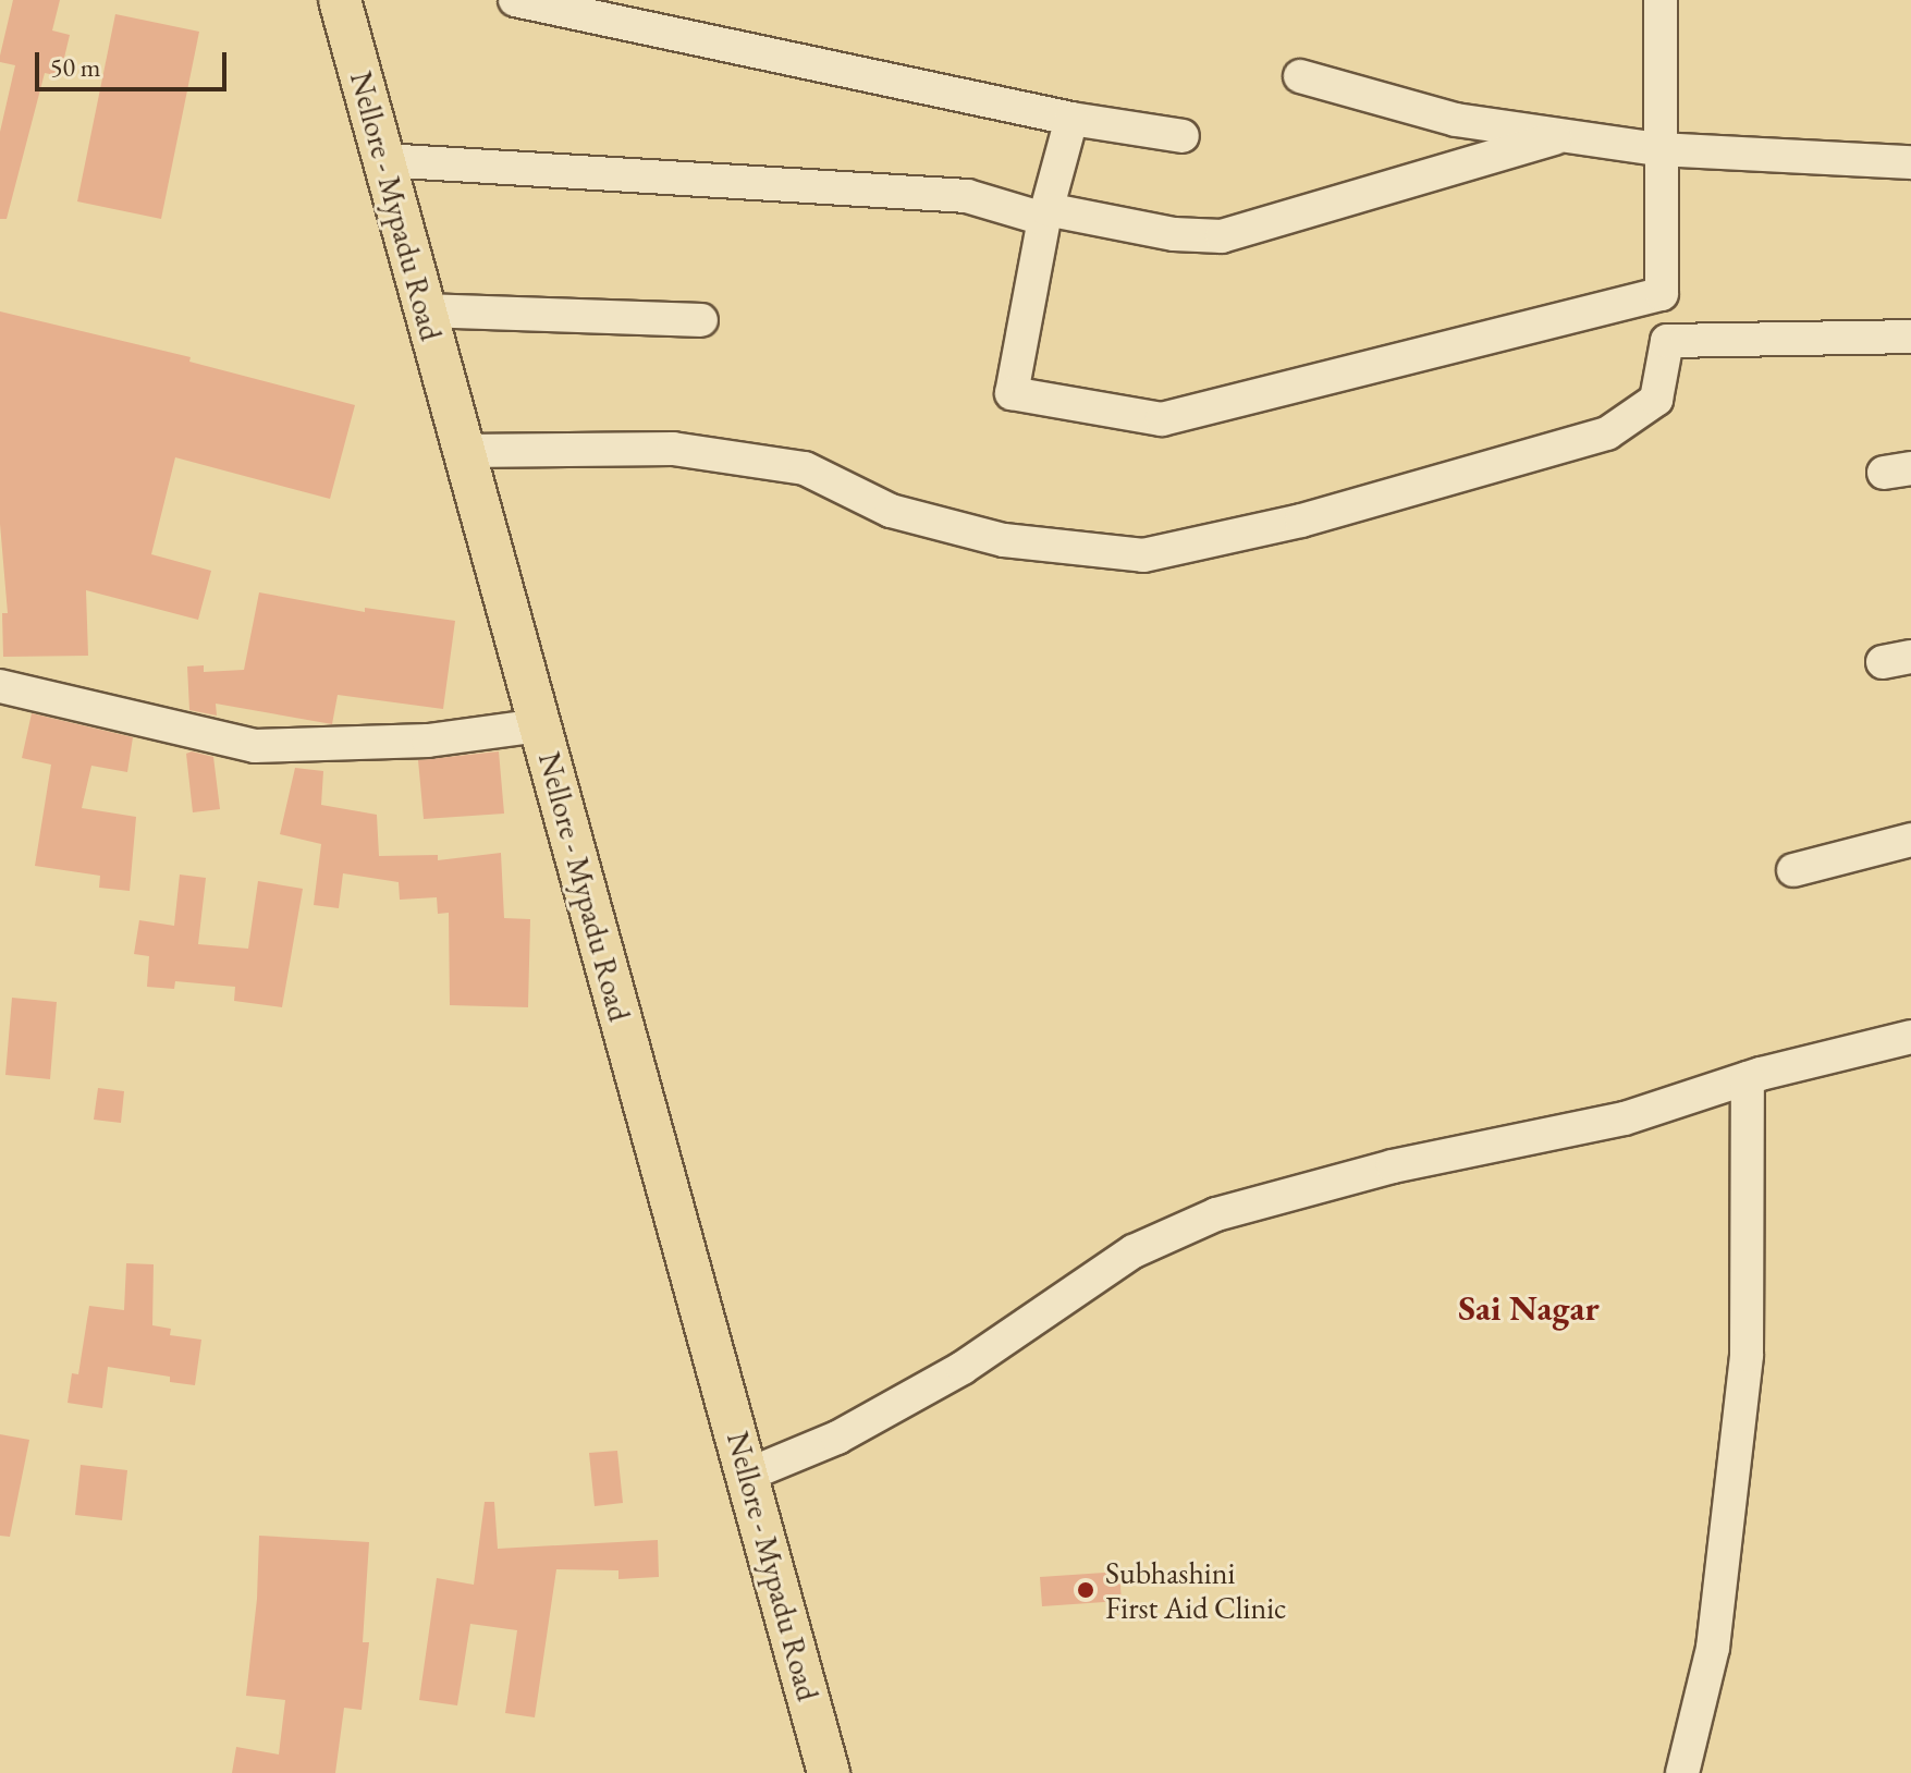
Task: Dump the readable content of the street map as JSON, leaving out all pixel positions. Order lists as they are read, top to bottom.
{
  "streets": {
    "main road": ["Nellore - Mypadu Road"]
  },
  "districts": ["Sai Nagar"],
  "places": ["Subhashini First Aid Clinic"],
  "scale_bar": "50 m"
}
